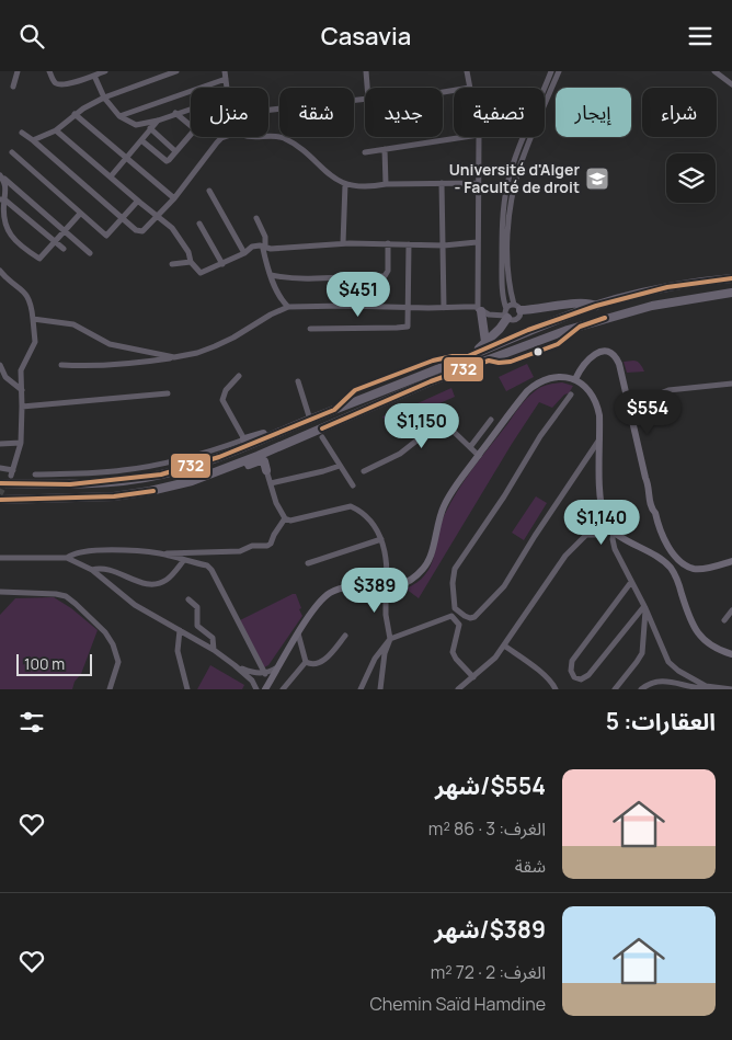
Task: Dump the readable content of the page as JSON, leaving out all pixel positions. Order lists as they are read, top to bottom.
{
  "places": {
    "school or university": ["Université d'Alger - Faculté de droit"]
  },
  "lines": ["transit line 732"],
  "scale_bar": "100 m",
  "page": {
    "header": "Casavia",
    "chip": [
      "شراء",
      "إيجار",
      "تصفية",
      "جديد",
      "شقة",
      "منزل"
    ],
    "price": [
      "$451",
      "$554",
      "$1,150",
      "$1,140",
      "$389"
    ],
    "scale": "100 m",
    "heading": "العقارات: 5",
    "list": [
      {
        "name": "$554/شهر",
        "note": "الغرف: 3 · 86 m² · شقة"
      },
      {
        "name": "$389/شهر",
        "note": "الغرف: 2 · 72 m² · Chemin Saïd Hamdine"
      }
    ]
  }
}
